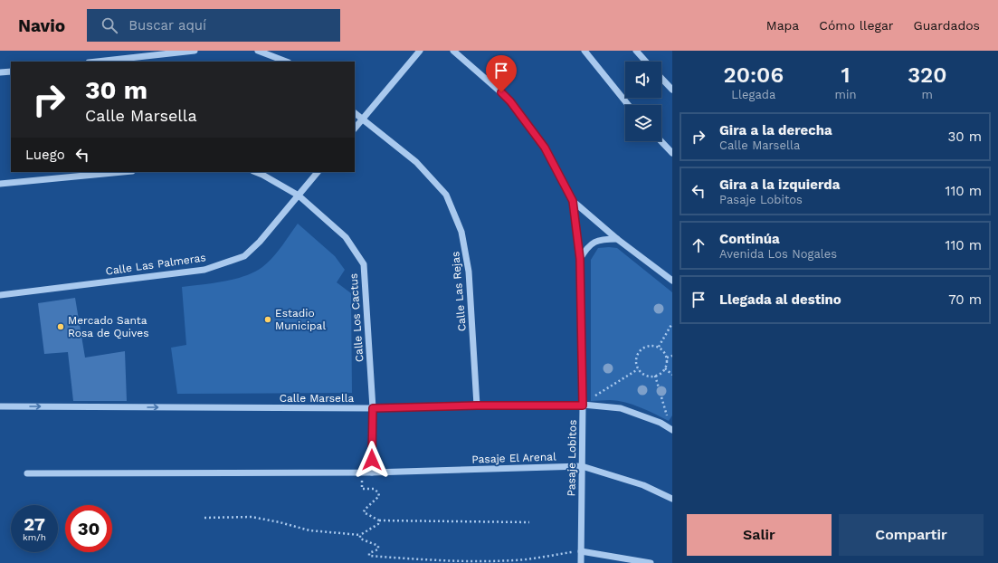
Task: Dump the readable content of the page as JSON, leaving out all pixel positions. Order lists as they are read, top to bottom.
{
  "streets": {
    "street": [
      "Calle Las Palmeras",
      "Calle Las Rejas",
      "Calle Los Cactus",
      "Calle Marsella",
      "Pasaje El Arenal",
      "Pasaje Lobitos"
    ]
  },
  "crossings": [
    ["Calle Las Palmeras", "Calle Los Cactus"],
    ["Calle Las Rejas", "Calle Marsella"],
    ["Calle Los Cactus", "Calle Marsella"],
    ["Calle Los Cactus", "Pasaje El Arenal"],
    ["Calle Marsella", "Pasaje Lobitos"],
    ["Pasaje El Arenal", "Pasaje Lobitos"]
  ],
  "one_way": ["Calle Marsella"],
  "places": ["Estadio Municipal", "Mercado Santa Rosa de Quives"],
  "page": {
    "header": "Navio",
    "search": "Buscar aquí",
    "nav": ["Mapa", "Cómo llegar", "Guardados"],
    "eta": [
      "20:06",
      "Llegada",
      "1",
      "min",
      "320",
      "m"
    ],
    "turn": ["30 m", "Calle Marsella"],
    "list": [
      {
        "name": "Gira a la derecha",
        "note": "Calle Marsella",
        "value": "30 m"
      },
      {
        "name": "Gira a la izquierda",
        "note": "Pasaje Lobitos",
        "value": "110 m"
      },
      {
        "name": "Continúa",
        "note": "Avenida Los Nogales",
        "value": "110 m"
      },
      {
        "name": "Llegada al destino",
        "value": "70 m"
      }
    ],
    "then": "Luego",
    "speed": "27 km/h",
    "limit": "30",
    "buttons": ["Salir", "Compartir"]
  }
}
